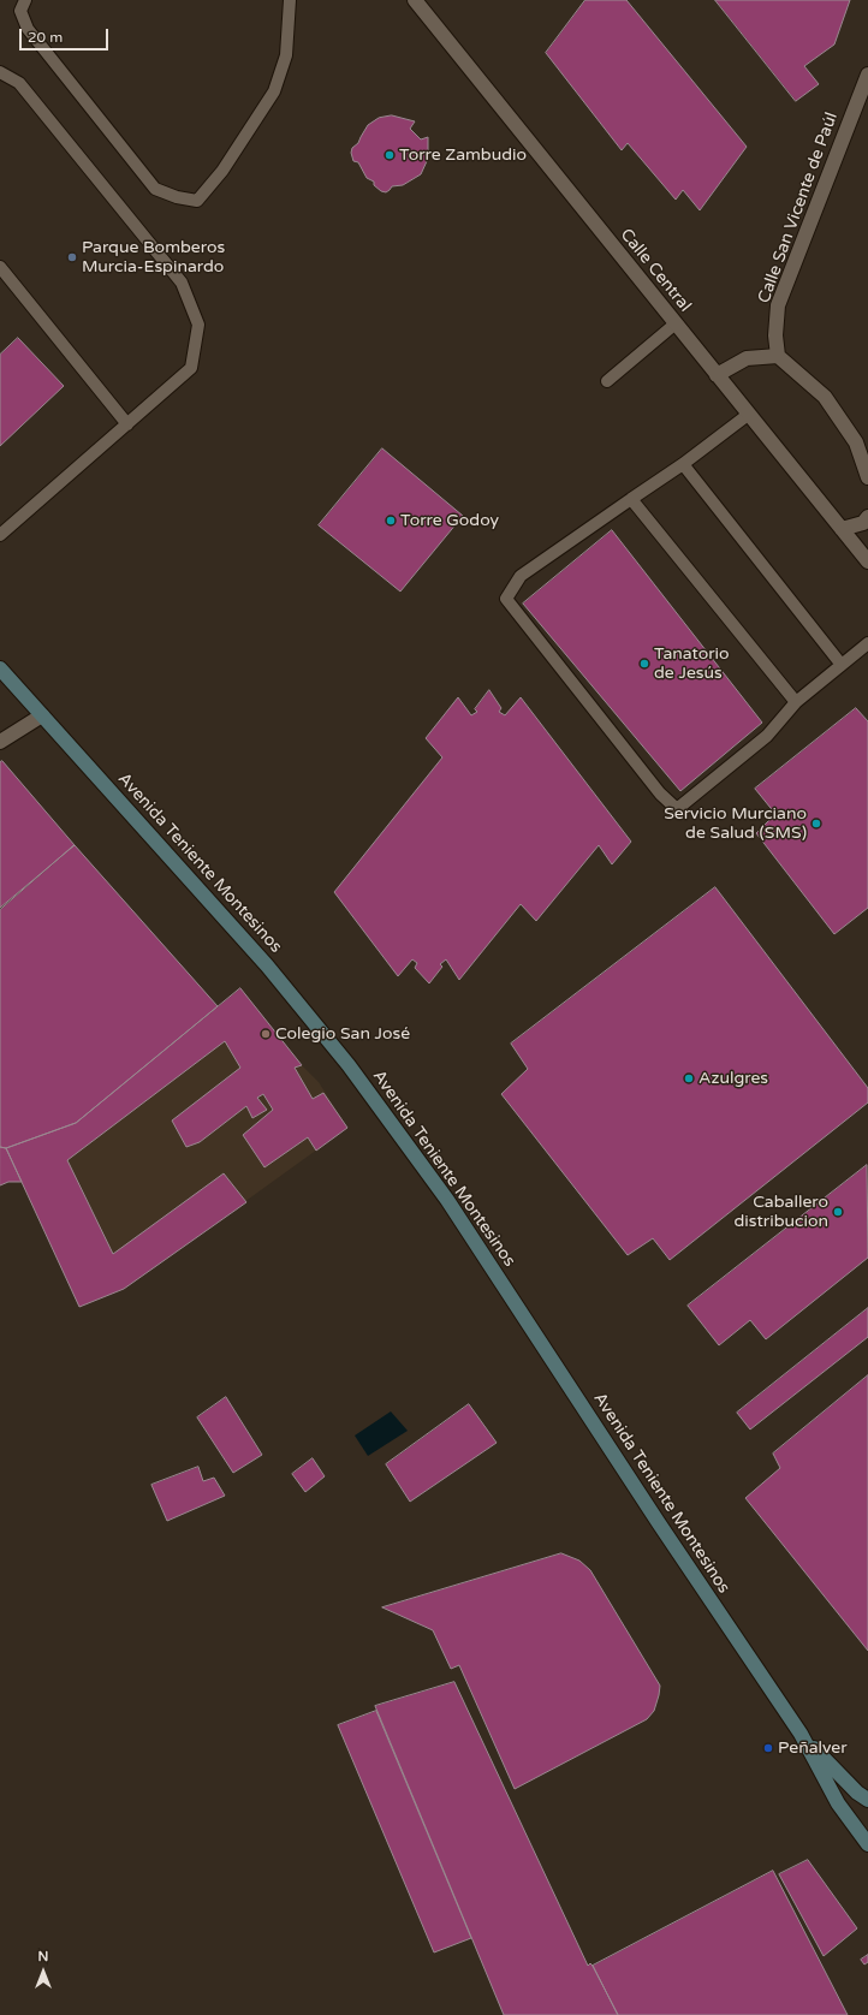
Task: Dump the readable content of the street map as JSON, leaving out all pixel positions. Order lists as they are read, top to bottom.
{
  "streets": {
    "main road": ["Avenida Teniente Montesinos"],
    "street": ["Calle San Vicente de Paúl", "Calle Central"]
  },
  "places": [
    "Torre Zambudio",
    "Parque Bomberos Murcia-Espinardo",
    "Torre Godoy",
    "Tanatorio de Jesús",
    "Servicio Murciano de Salud (SMS)",
    "Colegio San José",
    "Azulgres",
    "Caballero distribucion",
    "Peñalver"
  ],
  "scale_bar": "20 m",
  "north": "top"
}
